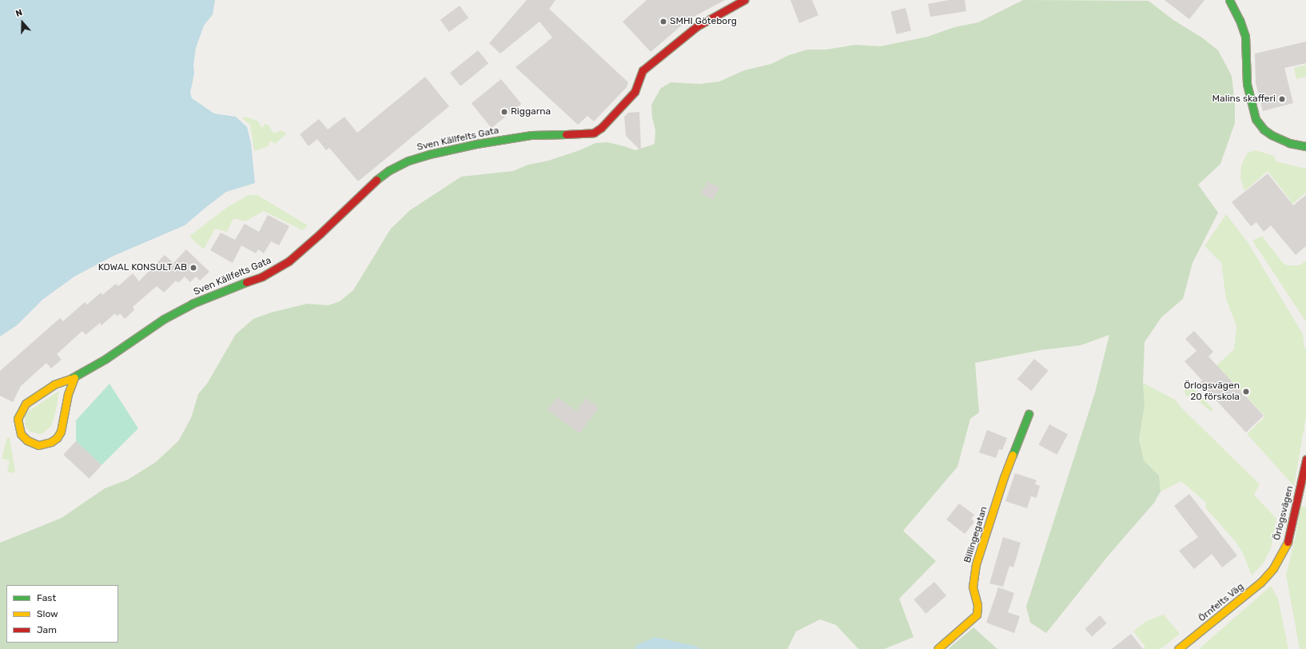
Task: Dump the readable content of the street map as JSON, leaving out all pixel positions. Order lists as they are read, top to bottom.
{
  "streets": {
    "street": [
      "Sven Källfelts Gata",
      "Örlogsvägen",
      "Billingegatan",
      "Örnfelts Väg"
    ]
  },
  "crossings": [
    ["Örlogsvägen", "Örnfelts Väg"]
  ],
  "places": [
    "SMHI Göteborg",
    "Malins skafferi",
    "Riggarna",
    "KOWAL KONSULT AB",
    "Örlogsvägen 20 förskola"
  ],
  "legend": ["Fast", "Slow", "Jam"],
  "north": "top"
}
